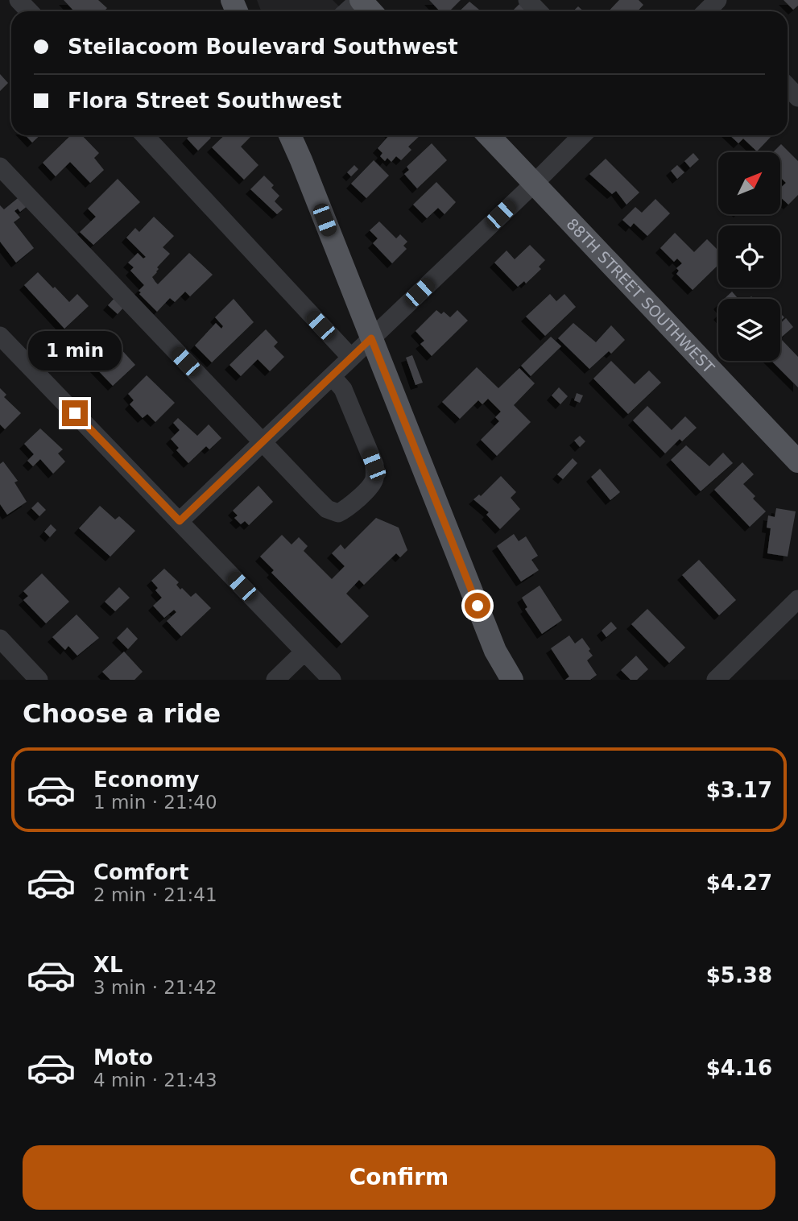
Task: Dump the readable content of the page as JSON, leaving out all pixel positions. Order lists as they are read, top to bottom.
{
  "streets": {
    "main road": ["88TH STREET SOUTHWEST"]
  },
  "north": "top right",
  "page": {
    "banner": ["Steilacoom Boulevard Southwest", "Flora Street Southwest"],
    "bubble": "1 min",
    "heading": "Choose a ride",
    "list": [
      {
        "name": "Economy",
        "note": "1 min · 21:40",
        "value": "$3.17"
      },
      {
        "name": "Comfort",
        "note": "2 min · 21:41",
        "value": "$4.27"
      },
      {
        "name": "XL",
        "note": "3 min · 21:42",
        "value": "$5.38"
      },
      {
        "name": "Moto",
        "note": "4 min · 21:43",
        "value": "$4.16"
      }
    ],
    "buttons": "Confirm"
  }
}
